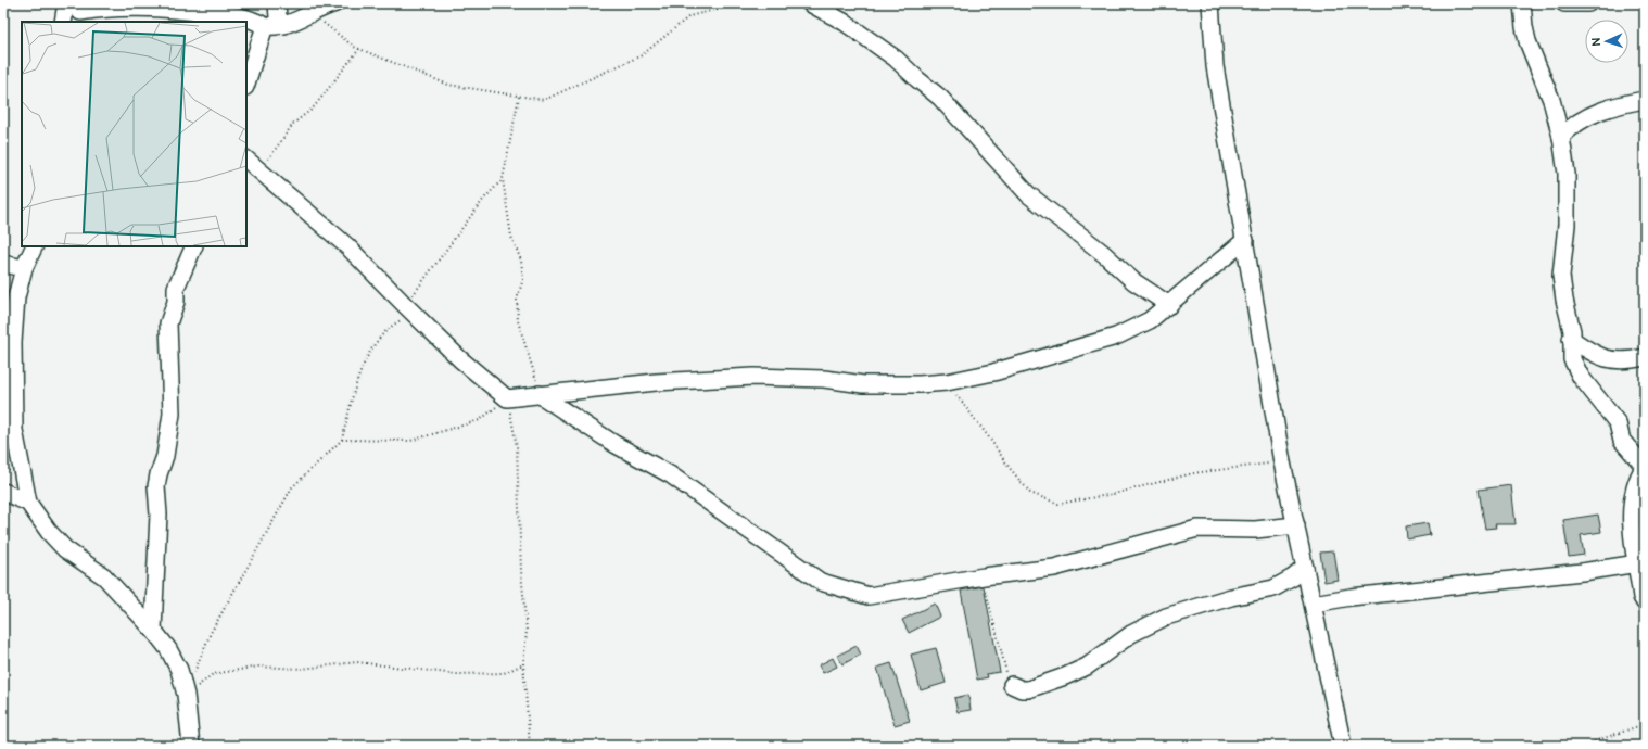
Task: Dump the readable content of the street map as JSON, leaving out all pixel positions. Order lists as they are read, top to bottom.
{
  "north": "left"
}
